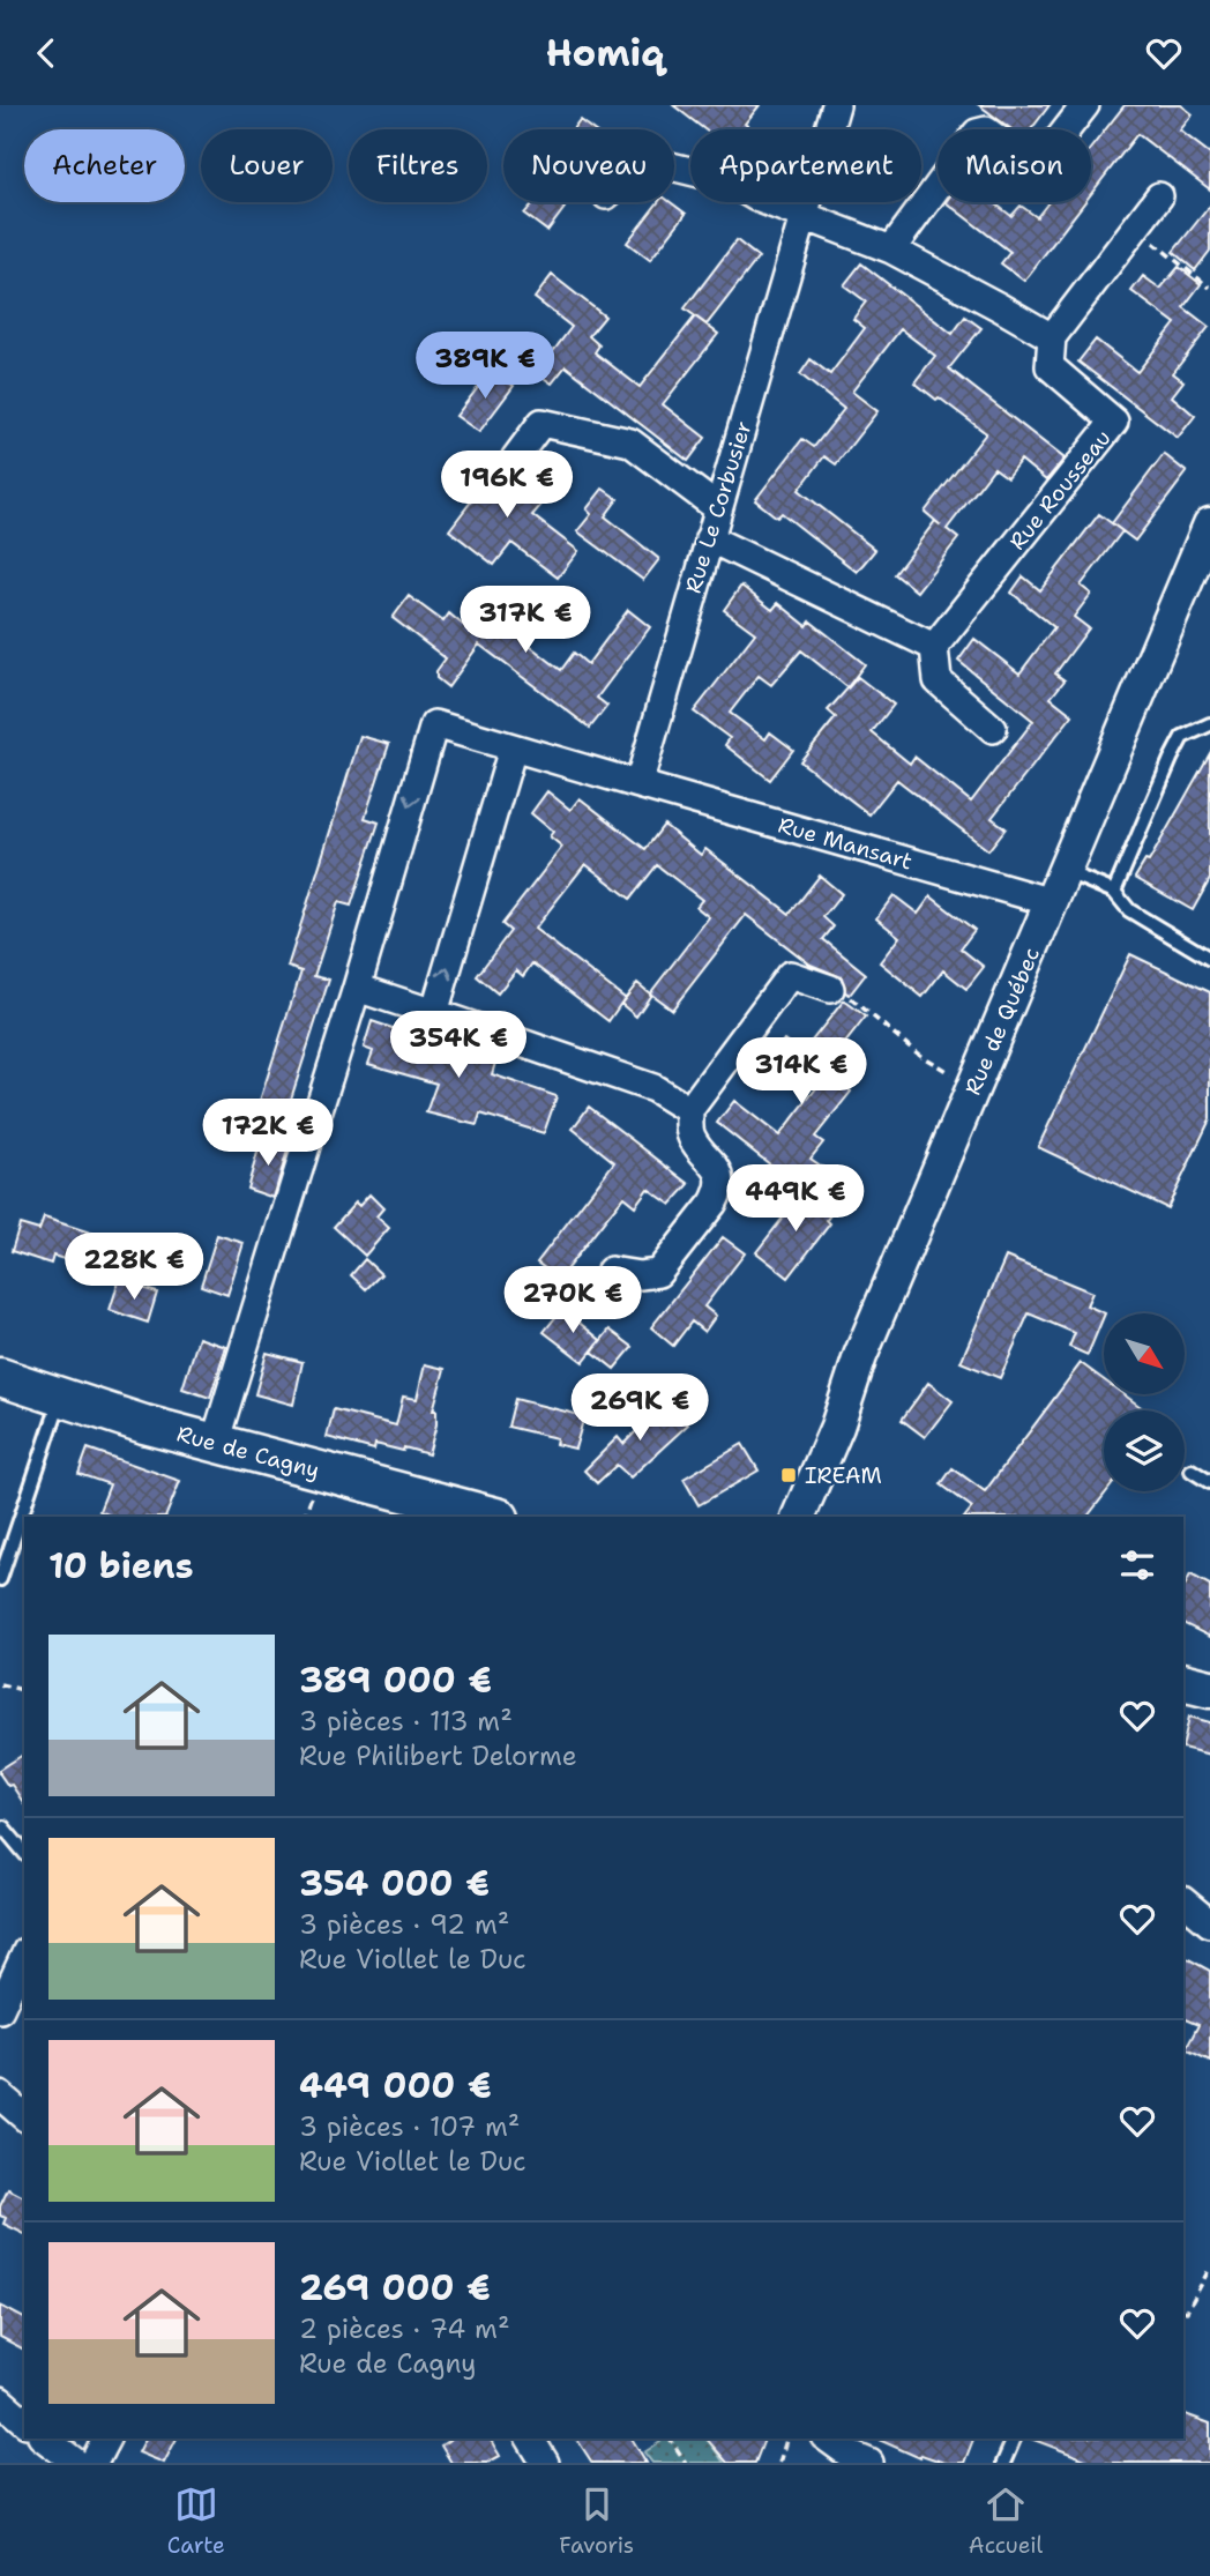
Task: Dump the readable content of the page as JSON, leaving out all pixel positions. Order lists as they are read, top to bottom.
{
  "streets": {
    "main road": ["Rue de Cagny"],
    "street": [
      "Rue Rousseau",
      "Rue Le Corbusier",
      "Rue Mansart",
      "Rue de Québec"
    ]
  },
  "crossings": [
    ["Rue Le Corbusier", "Rue Mansart"],
    ["Rue Mansart", "Rue de Québec"]
  ],
  "places": {
    "transit": ["IREAM"]
  },
  "north": "bottom right",
  "page": {
    "header": "Homiq",
    "chip": [
      "Acheter",
      "Louer",
      "Filtres",
      "Nouveau",
      "Appartement",
      "Maison"
    ],
    "price": [
      "389K €",
      "196K €",
      "317K €",
      "354K €",
      "314K €",
      "172K €",
      "449K €",
      "228K €",
      "270K €",
      "269K €"
    ],
    "heading": "10 biens",
    "list": [
      {
        "name": "389 000 €",
        "note": "3 pièces · 113 m² · Rue Philibert Delorme"
      },
      {
        "name": "354 000 €",
        "note": "3 pièces · 92 m² · Rue Viollet le Duc"
      },
      {
        "name": "449 000 €",
        "note": "3 pièces · 107 m² · Rue Viollet le Duc"
      },
      {
        "name": "269 000 €",
        "note": "2 pièces · 74 m² · Rue de Cagny"
      }
    ],
    "tabs": ["Carte", "Favoris", "Accueil"]
  }
}
